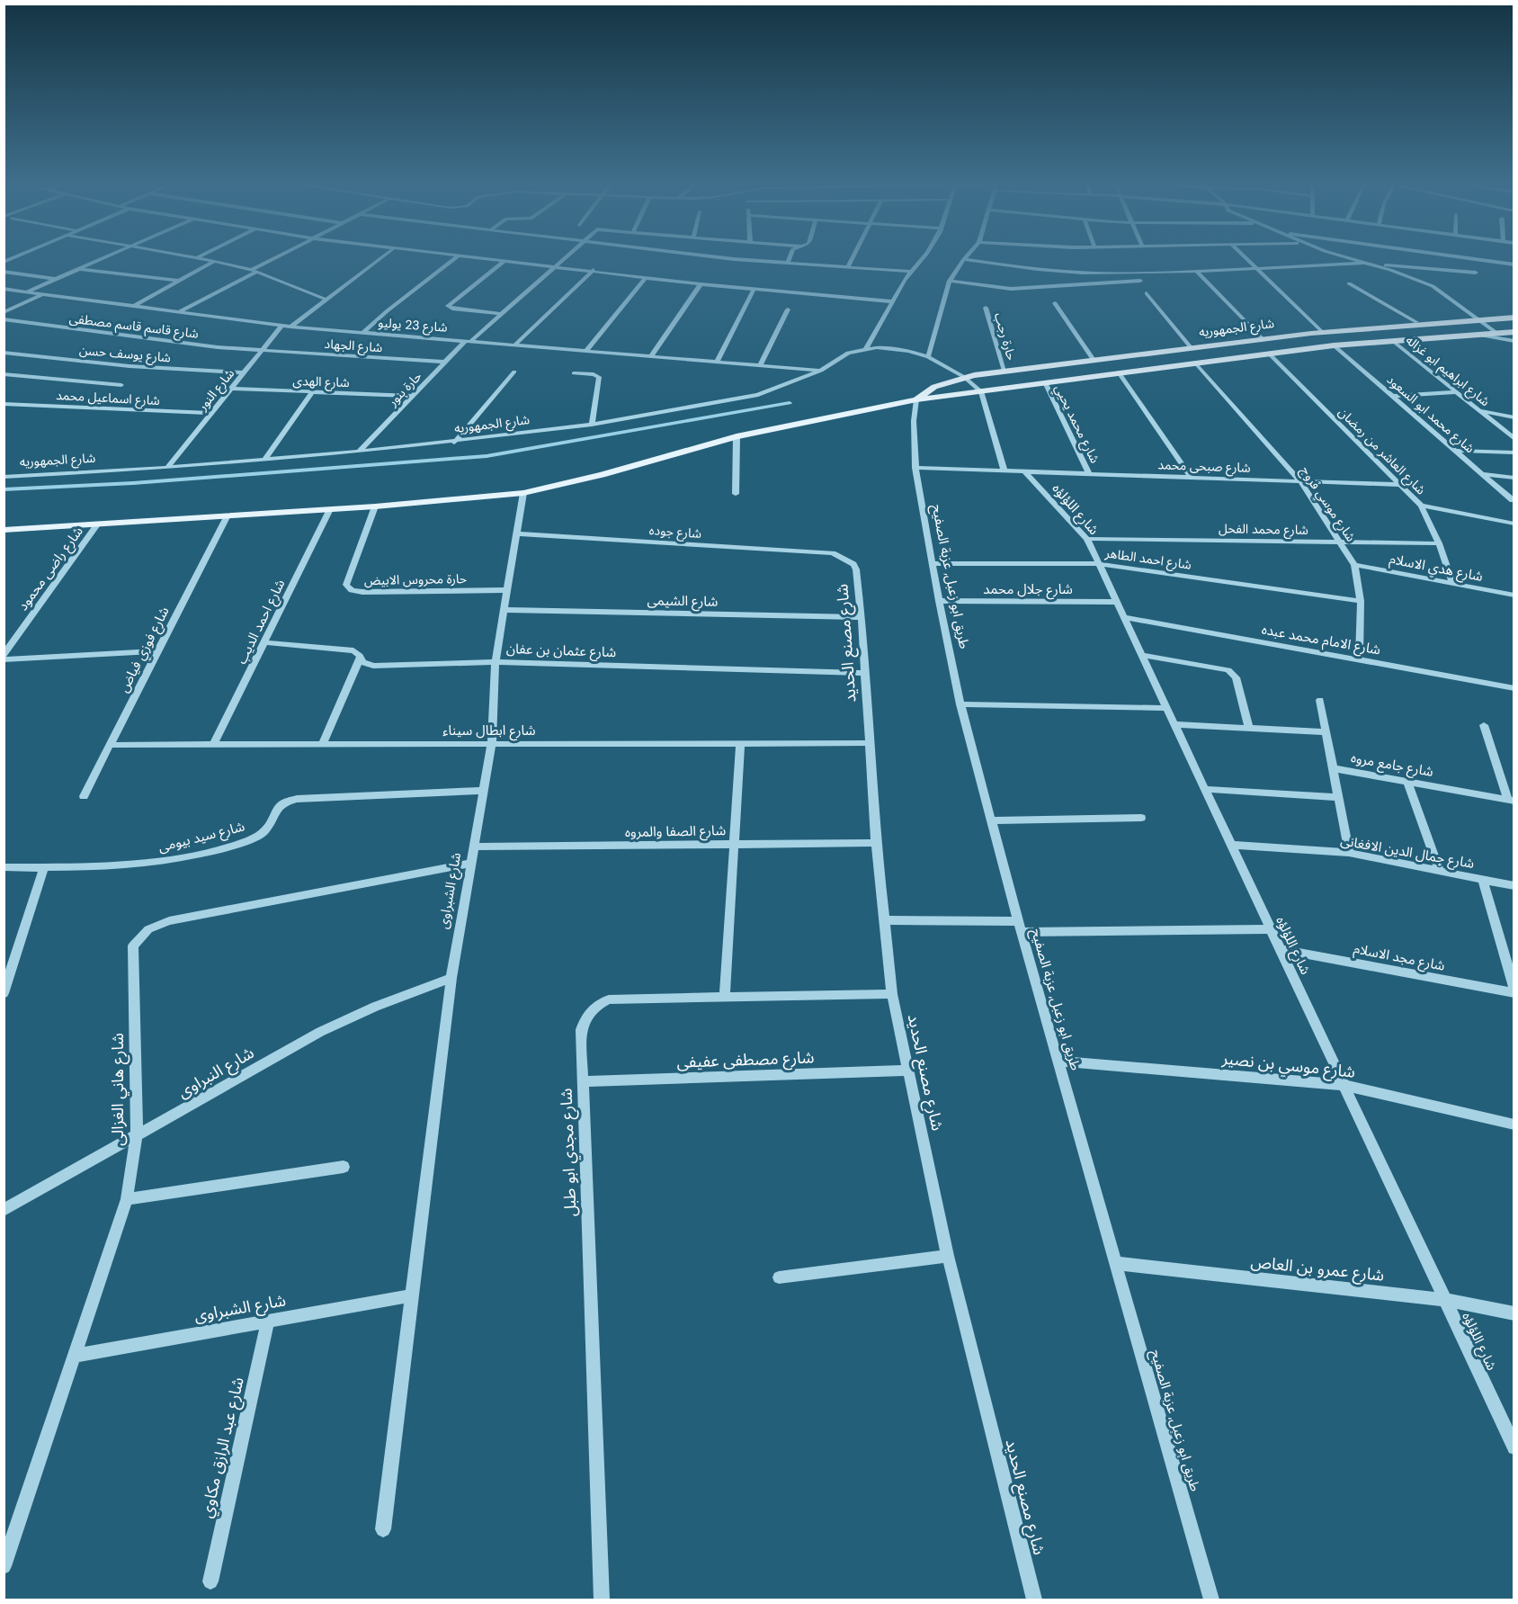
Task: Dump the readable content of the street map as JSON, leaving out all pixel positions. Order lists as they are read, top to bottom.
{
  "streets": {
    "main road": ["شارع الجمهوريه"],
    "street": [
      "شارع 23 يوليو",
      "شارع قاسم قاسم مصطفى",
      "حارة رجب",
      "شارع الجهاد",
      "شارع يوسف حسن",
      "شارع ابراهيم ابو غزاله",
      "شارع الهدى",
      "حارة بنور",
      "شارع النور",
      "شارع اسماعيل محمد",
      "شارع محمد ابو السعود",
      "شارع محمد يحيي",
      "شارع العاشر من رمضان",
      "شارع صبحى محمد",
      "شارع موسي فروج",
      "شارع اللؤلؤه",
      "شارع محمد الفحل",
      "شارع جوده",
      "شارع احمد الطاهر",
      "شارع هدي الاسلام",
      "شارع راضى محمود",
      "طريق ابو زعبل, عزبة الصفيح",
      "حارة محروس الابيض",
      "شارع جلال محمد",
      "شارع الشيمى",
      "شارع احمد الديب",
      "شارع الامام محمد عبده",
      "شارع مصنع الحديد",
      "شارع فوزي فياض",
      "شارع عثمان بن عفان",
      "شارع ابطال سيناء",
      "شارع جامع مروه",
      "شارع الصفا والمروه",
      "شارع سيد بيومى",
      "شارع جمال الدين الافغانى",
      "شارع الشبراوى",
      "شارع مجد الاسلام",
      "شارع مصطفى عفيفى",
      "شارع موسي بن نصير",
      "شارع النبراوى",
      "شارع هاني الغزالى",
      "شارع مجدي ابو طبل",
      "شارع عمرو بن العاص",
      "شارع عبد الرازق مكاوي"
    ]
  },
  "crossings": [
    ["شارع 23 يوليو", "شارع الجمهوريه"],
    ["شارع 23 يوليو", "حارة بنور"],
    ["شارع 23 يوليو", "شارع النور"],
    ["شارع قاسم قاسم مصطفى", "شارع الجهاد"],
    ["شارع قاسم قاسم مصطفى", "شارع النور"],
    ["شارع الجمهوريه", "حارة رجب"],
    ["شارع الجمهوريه", "شارع ابراهيم ابو غزاله"],
    ["شارع الجمهوريه", "حارة بنور"],
    ["شارع الجمهوريه", "شارع النور"],
    ["شارع الجمهوريه", "شارع محمد ابو السعود"],
    ["شارع الجمهوريه", "شارع محمد يحيي"],
    ["شارع الجمهوريه", "شارع العاشر من رمضان"],
    ["شارع الجمهوريه", "شارع موسي فروج"],
    ["شارع الجمهوريه", "شارع راضى محمود"],
    ["شارع الجمهوريه", "طريق ابو زعبل, عزبة الصفيح"],
    ["شارع الجمهوريه", "حارة محروس الابيض"],
    ["شارع الجمهوريه", "شارع احمد الديب"],
    ["شارع الجمهوريه", "شارع فوزي فياض"],
    ["شارع الجمهوريه", "شارع الشبراوى"],
    ["شارع الجهاد", "حارة بنور"],
    ["شارع الجهاد", "شارع النور"],
    ["شارع يوسف حسن", "شارع النور"],
    ["شارع الهدى", "حارة بنور"],
    ["شارع الهدى", "شارع النور"],
    ["شارع النور", "شارع اسماعيل محمد"],
    ["شارع محمد يحيي", "شارع صبحى محمد"],
    ["شارع العاشر من رمضان", "شارع صبحى محمد"],
    ["شارع العاشر من رمضان", "شارع محمد الفحل"],
    ["شارع العاشر من رمضان", "شارع هدي الاسلام"],
    ["شارع صبحى محمد", "شارع موسي فروج"],
    ["شارع صبحى محمد", "شارع اللؤلؤه"],
    ["شارع صبحى محمد", "طريق ابو زعبل, عزبة الصفيح"],
    ["شارع موسي فروج", "شارع محمد الفحل"],
    ["شارع موسي فروج", "شارع احمد الطاهر"],
    ["شارع موسي فروج", "شارع هدي الاسلام"],
    ["شارع موسي فروج", "شارع الامام محمد عبده"],
    ["شارع اللؤلؤه", "شارع محمد الفحل"],
    ["شارع اللؤلؤه", "شارع احمد الطاهر"],
    ["شارع اللؤلؤه", "شارع جلال محمد"],
    ["شارع اللؤلؤه", "شارع الامام محمد عبده"],
    ["شارع اللؤلؤه", "شارع جمال الدين الافغانى"],
    ["شارع اللؤلؤه", "شارع مجد الاسلام"],
    ["شارع اللؤلؤه", "شارع موسي بن نصير"],
    ["شارع اللؤلؤه", "شارع عمرو بن العاص"],
    ["شارع جوده", "شارع مصنع الحديد"],
    ["شارع جوده", "شارع الشبراوى"],
    ["شارع احمد الطاهر", "طريق ابو زعبل, عزبة الصفيح"],
    ["طريق ابو زعبل, عزبة الصفيح", "شارع جلال محمد"],
    ["طريق ابو زعبل, عزبة الصفيح", "شارع موسي بن نصير"],
    ["طريق ابو زعبل, عزبة الصفيح", "شارع عمرو بن العاص"],
    ["حارة محروس الابيض", "شارع الشبراوى"],
    ["شارع الشيمى", "شارع مصنع الحديد"],
    ["شارع الشيمى", "شارع الشبراوى"],
    ["شارع احمد الديب", "شارع عثمان بن عفان"],
    ["شارع احمد الديب", "شارع ابطال سيناء"],
    ["شارع مصنع الحديد", "شارع عثمان بن عفان"],
    ["شارع مصنع الحديد", "شارع ابطال سيناء"],
    ["شارع مصنع الحديد", "شارع الصفا والمروه"],
    ["شارع مصنع الحديد", "شارع مصطفى عفيفى"],
    ["شارع مصنع الحديد", "شارع مجدي ابو طبل"],
    ["شارع فوزي فياض", "شارع ابطال سيناء"],
    ["شارع عثمان بن عفان", "شارع الشبراوى"],
    ["شارع ابطال سيناء", "شارع الشبراوى"],
    ["شارع الصفا والمروه", "شارع الشبراوى"],
    ["شارع سيد بيومى", "شارع الشبراوى"],
    ["شارع الشبراوى", "شارع النبراوى"],
    ["شارع الشبراوى", "شارع هاني الغزالى"],
    ["شارع الشبراوى", "شارع عبد الرازق مكاوي"],
    ["شارع مصطفى عفيفى", "شارع مجدي ابو طبل"],
    ["شارع النبراوى", "شارع هاني الغزالى"]
  ]
}
